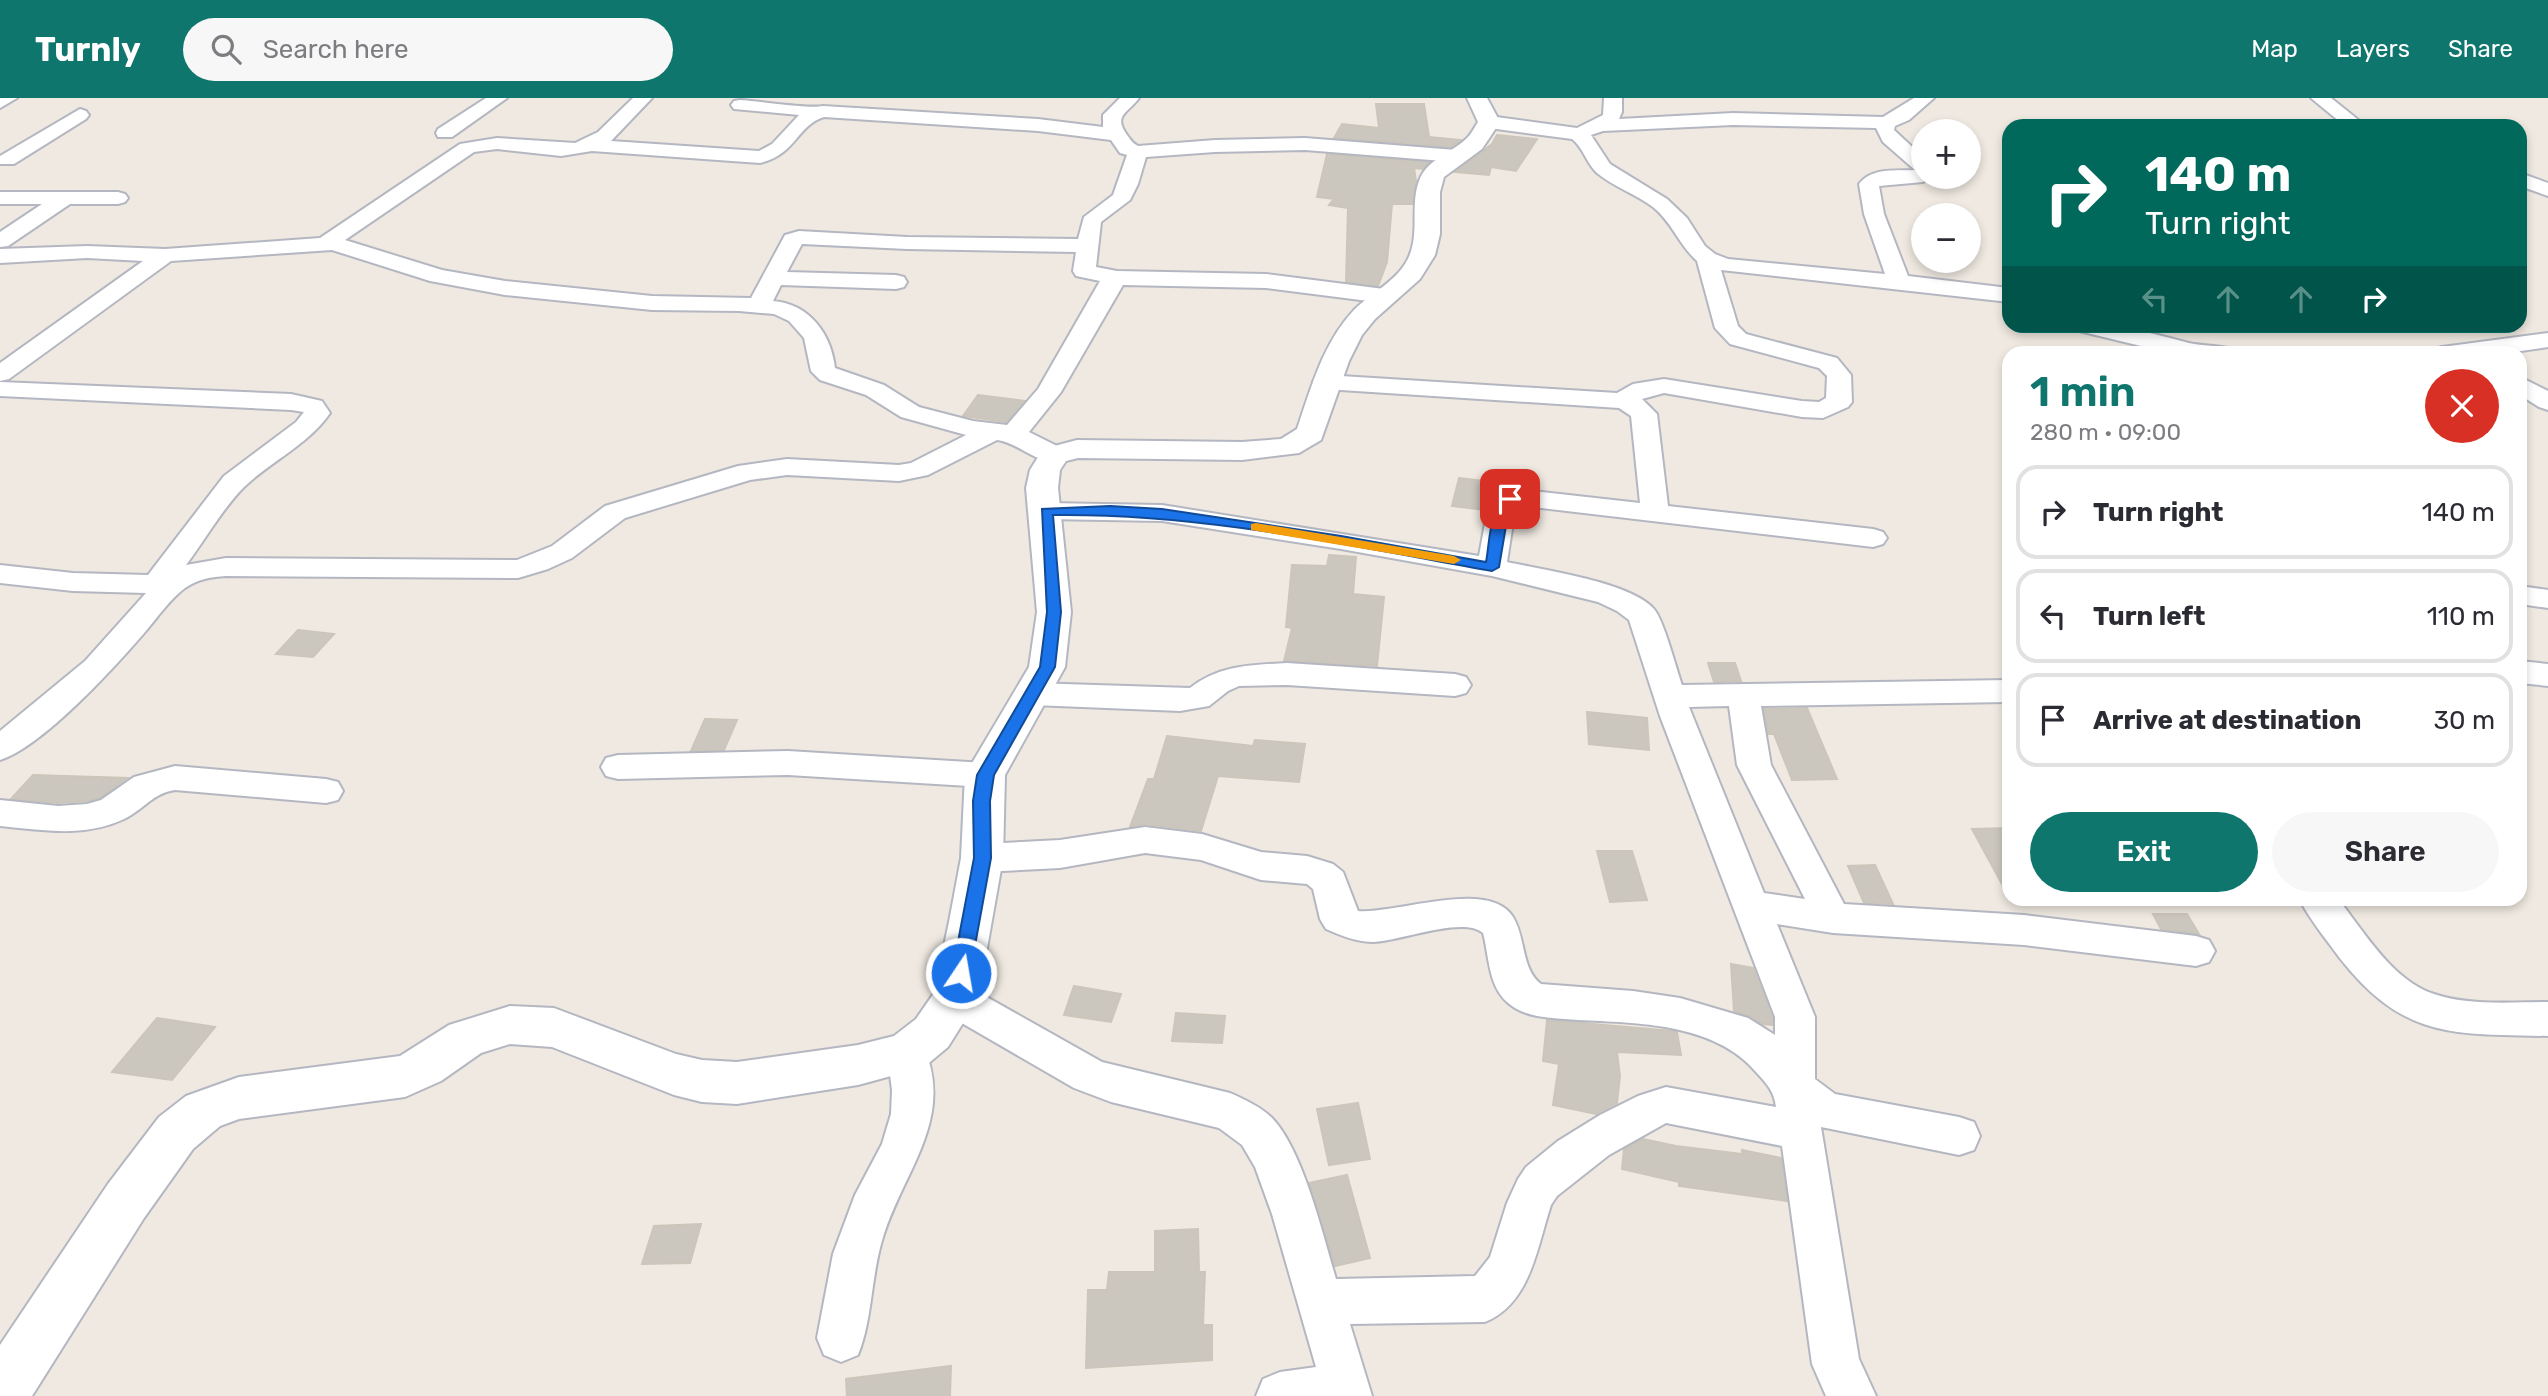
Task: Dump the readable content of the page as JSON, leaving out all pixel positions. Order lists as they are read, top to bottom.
{
  "page": {
    "header": "Turnly",
    "search": "Search here",
    "nav": ["Map", "Layers", "Share"],
    "map_buttons": ["+", "−"],
    "turn": ["140 m", "Turn right"],
    "heading": ["1 min", "280 m · 09:00"],
    "list": [
      {
        "name": "Turn right",
        "value": "140 m"
      },
      {
        "name": "Turn left",
        "value": "110 m"
      },
      {
        "name": "Arrive at destination",
        "value": "30 m"
      }
    ],
    "buttons": ["Exit", "Share"]
  }
}
